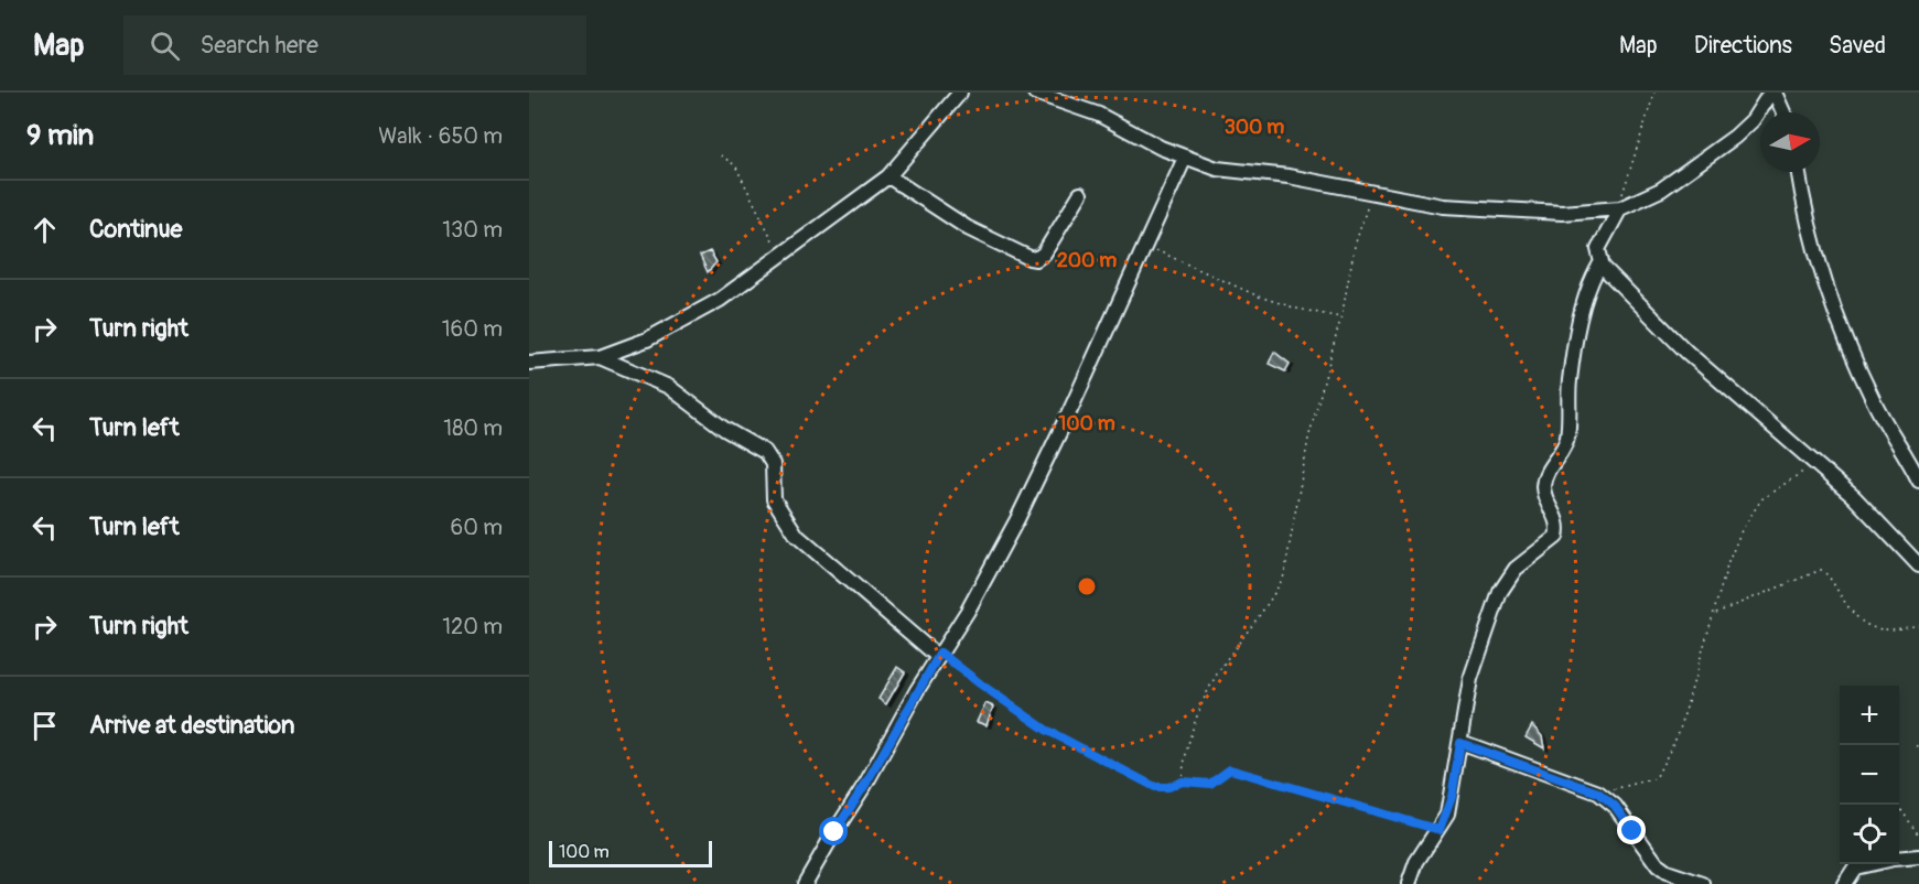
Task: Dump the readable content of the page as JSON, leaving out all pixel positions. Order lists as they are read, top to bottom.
{
  "scale_bar": "100 m",
  "north": "right",
  "page": {
    "header": "Map",
    "search": "Search here",
    "nav": ["Map", "Directions", "Saved"],
    "heading": ["9 min", "Walk · 650 m"],
    "list": [
      ["Continue", "130 m"],
      ["Turn right", "160 m"],
      ["Turn left", "180 m"],
      ["Turn left", "60 m"],
      ["Turn right", "120 m"],
      "Arrive at destination"
    ],
    "map_buttons": ["+", "−"],
    "scale": "100 m"
  },
  "rings": ["300 m", "200 m", "100 m"]
}
